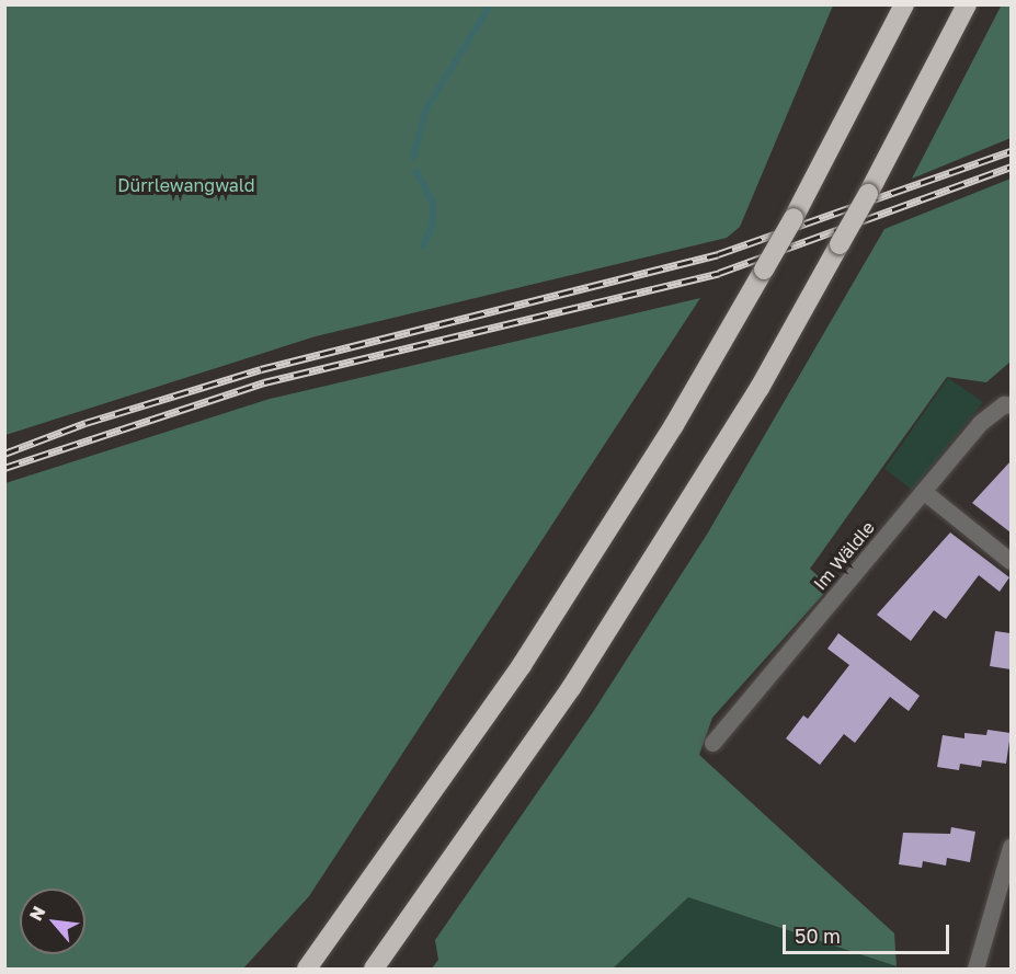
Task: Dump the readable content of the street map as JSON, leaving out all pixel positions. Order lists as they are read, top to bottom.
{
  "streets": {
    "street": ["Im Wäldle"]
  },
  "parks": ["Dürrlewangwald"],
  "scale_bar": "50 m",
  "north": "top left"
}
